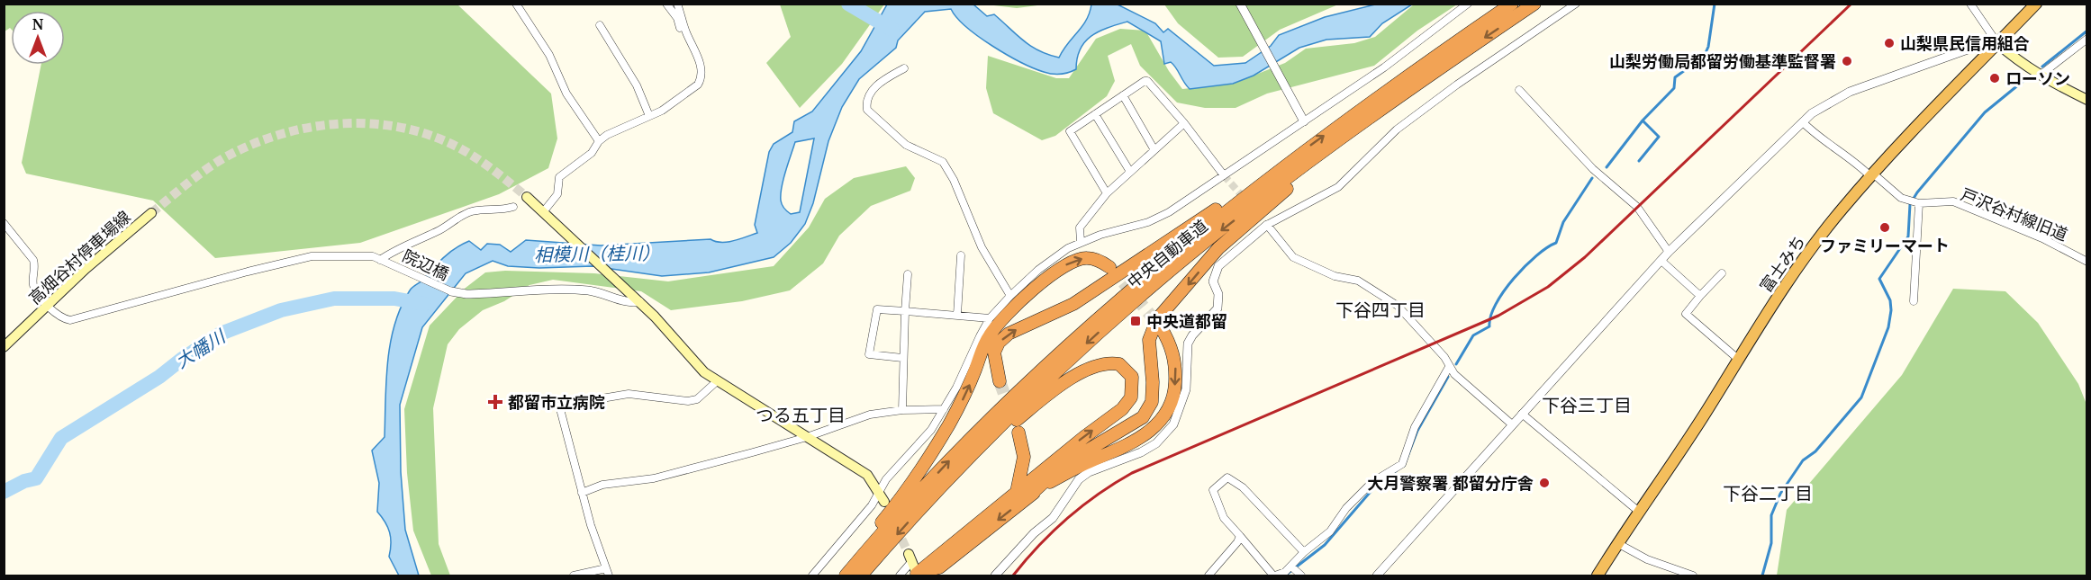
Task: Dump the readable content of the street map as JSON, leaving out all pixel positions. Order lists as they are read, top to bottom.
{
  "streets": {
    "highway": ["中央自動車道", "富士みち"],
    "main road": ["高畑谷村停車場線"],
    "street": ["戸沢谷村線旧道", "院辺橋"]
  },
  "crossings": [
    ["戸沢谷村線旧道", "富士みち"],
    ["高畑谷村停車場線", "院辺橋"]
  ],
  "districts": [
    "下谷四丁目",
    "下谷三丁目",
    "つる五丁目",
    "下谷二丁目"
  ],
  "water": ["相模川（桂川）", "大幡川"],
  "places": {
    "other": [
      "山梨県民信用組合",
      "山梨労働局都留労働基準監督署",
      "ローソン",
      "ファミリーマート",
      "大月警察署 都留分庁舎"
    ],
    "transit": ["中央道都留"],
    "health": ["都留市立病院"]
  },
  "north": "top"
}
